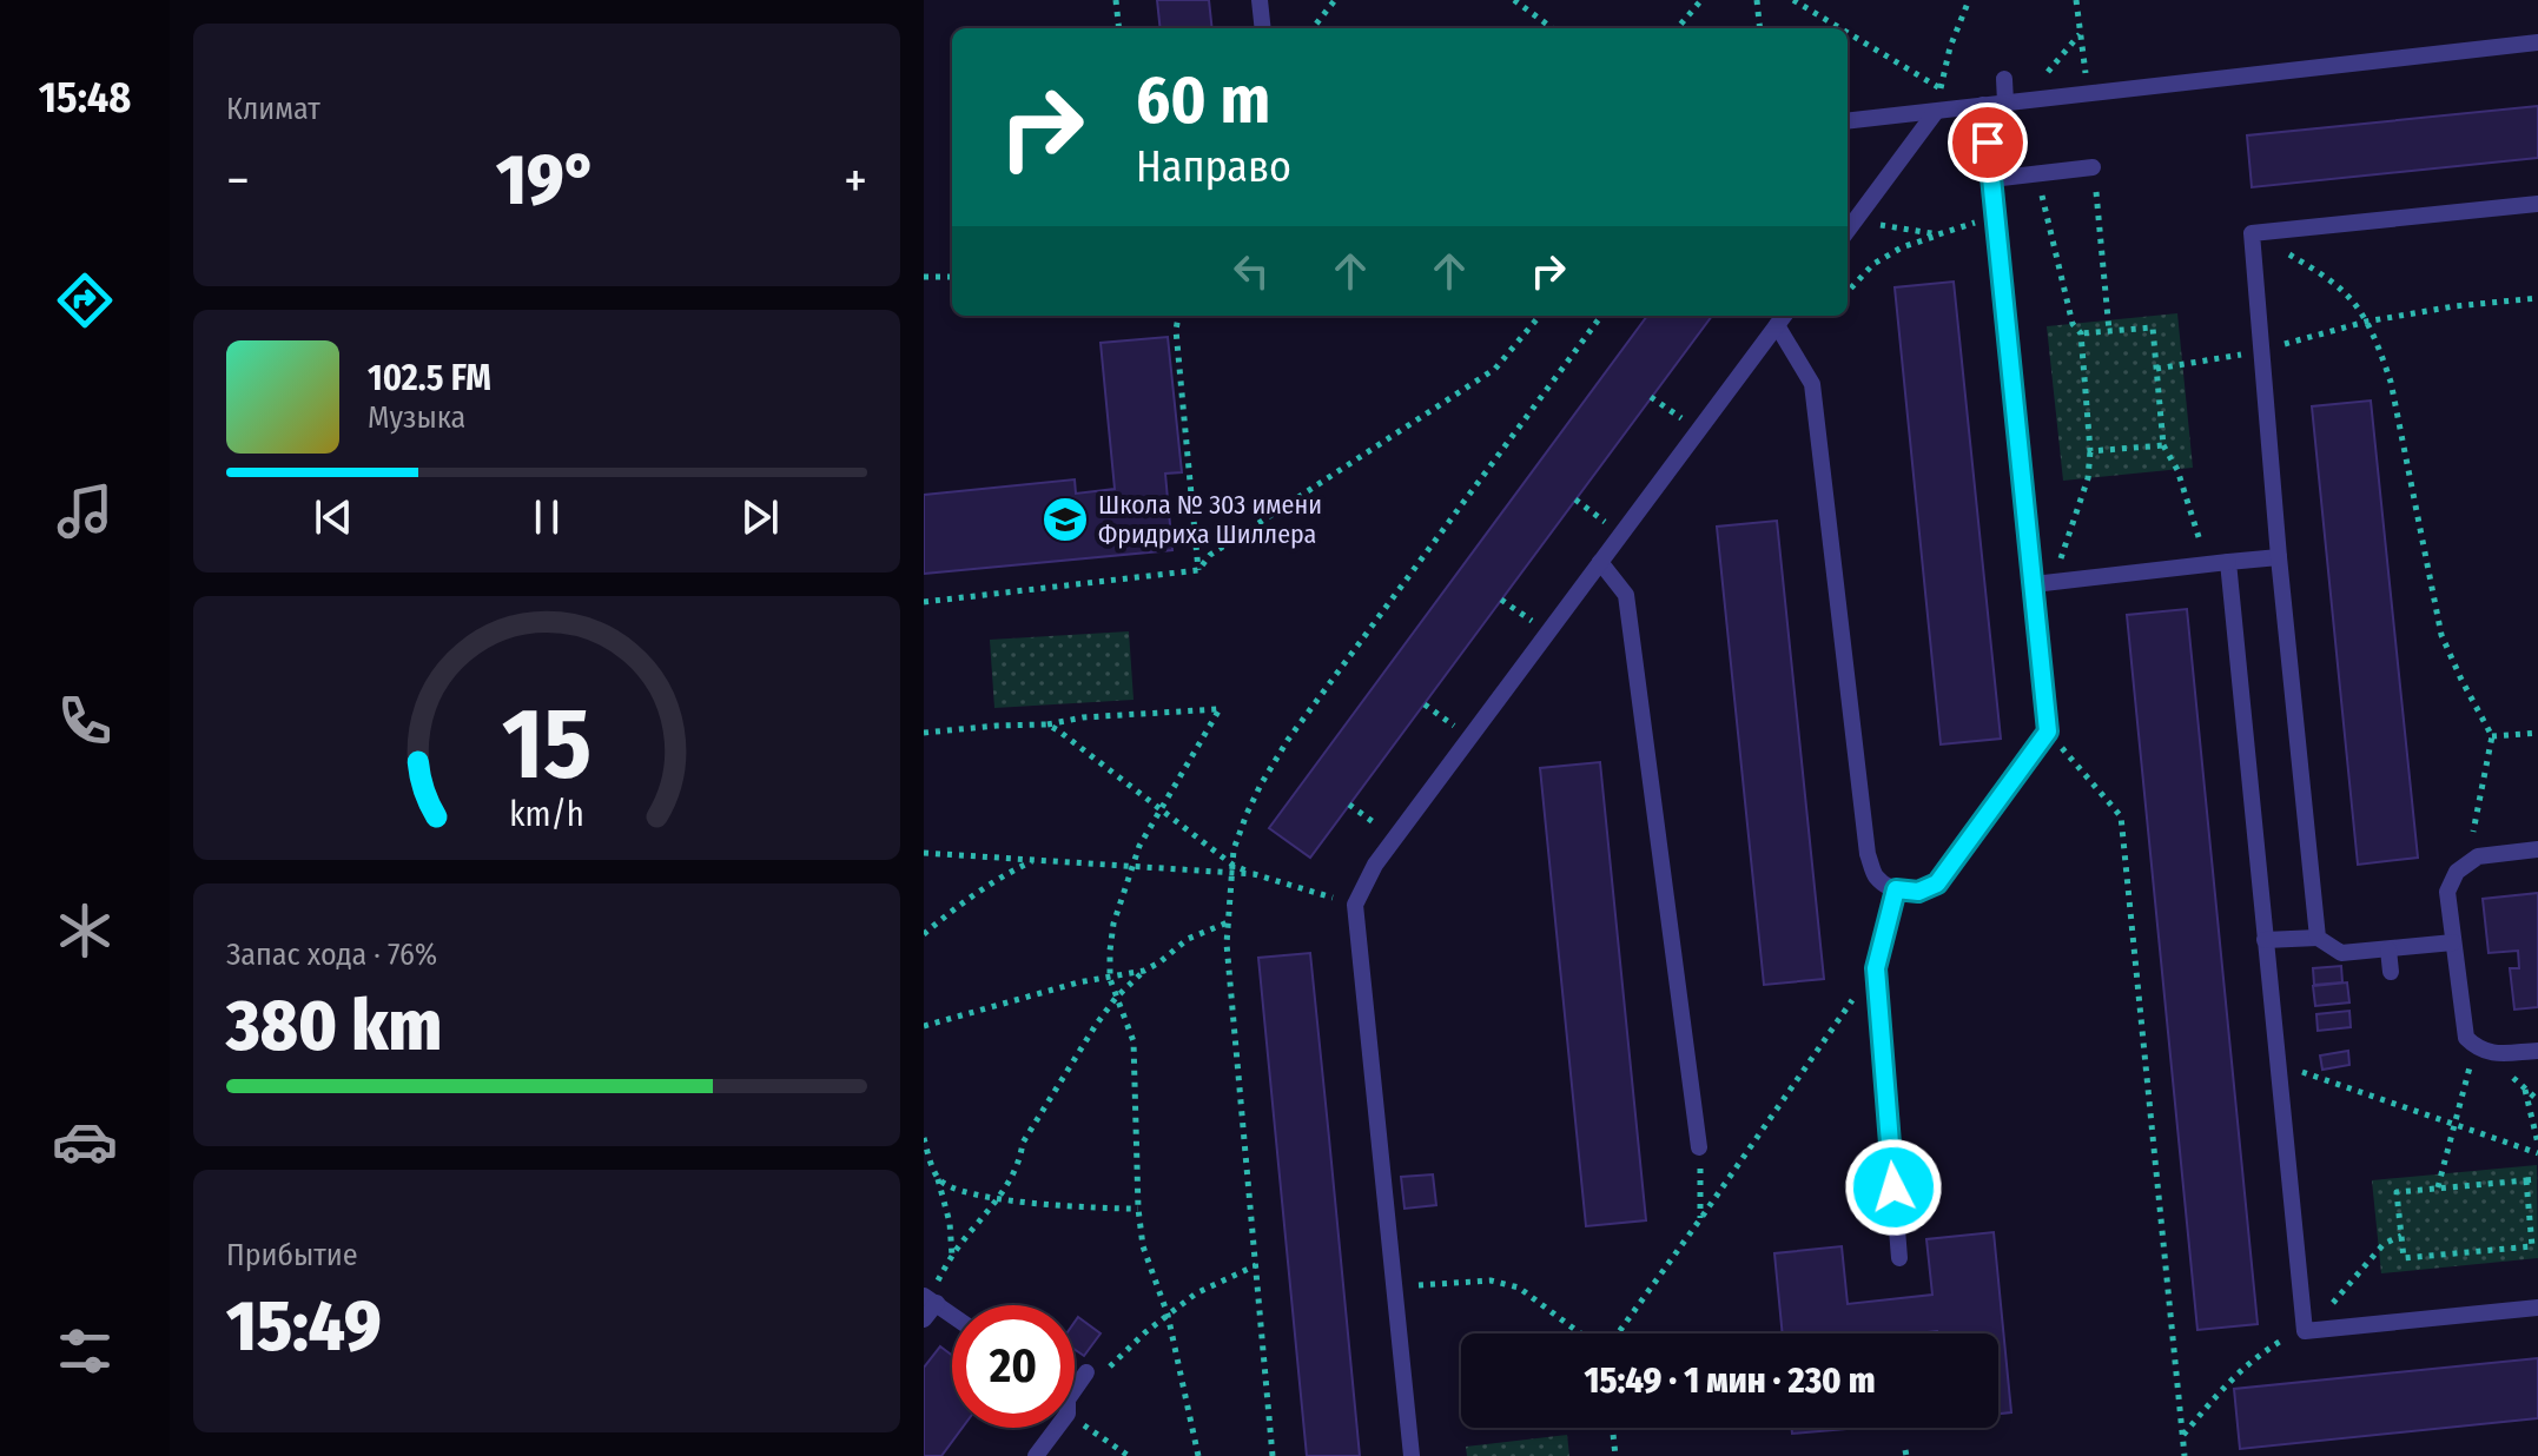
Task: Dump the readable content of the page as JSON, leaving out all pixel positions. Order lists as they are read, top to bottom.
{
  "places": {
    "school or university": ["Школа № 303 имени Фридриха Шиллера"]
  },
  "page": {
    "tabs": "15:48",
    "tile": [
      "Климат",
      ["Запас хода · 76%", "380 km"],
      ["Прибытие", "15:49"]
    ],
    "turn": ["60 m", "Направо"],
    "heat": ["−", "19°", "+"],
    "song": ["102.5 FM", "Музыка"],
    "limit": "20",
    "trip": "15:49 · 1 мин · 230 m",
    "gauge": ["15", "km/h"]
  }
}
